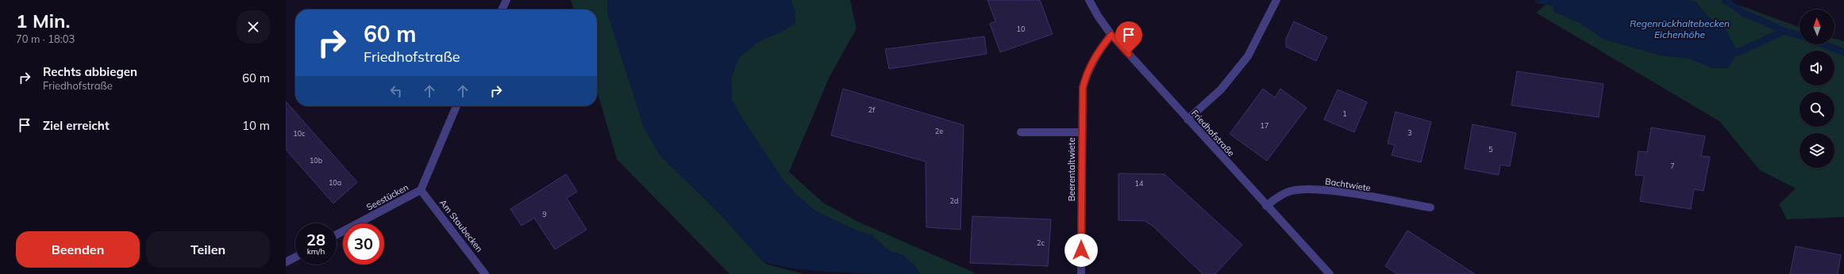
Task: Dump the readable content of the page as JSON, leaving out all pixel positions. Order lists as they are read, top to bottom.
{
  "streets": {
    "street": [
      "Friedhofstraße",
      "Beerentaltwiete",
      "Bachtwiete",
      "Seestücken",
      "Am Staubecken"
    ]
  },
  "crossings": [
    ["Friedhofstraße", "Beerentaltwiete"],
    ["Friedhofstraße", "Bachtwiete"],
    ["Seestücken", "Am Staubecken"]
  ],
  "water": ["Regenrückhaltebecken Eichenhöhe"],
  "house_numbers": [
    "10",
    "2f",
    "1",
    "17",
    "2e",
    "3",
    "10c",
    "5",
    "10b",
    "7",
    "10a",
    "14",
    "2d",
    "9",
    "2c"
  ],
  "north": "top",
  "page": {
    "heading": ["1 Min.", "70 m · 18:03"],
    "turn": ["60 m", "Friedhofstraße"],
    "list": [
      {
        "name": "Rechts abbiegen",
        "note": "Friedhofstraße",
        "value": "60 m"
      },
      {
        "name": "Ziel erreicht",
        "value": "10 m"
      }
    ],
    "speed": "28 km/h",
    "limit": "30",
    "buttons": ["Beenden", "Teilen"]
  }
}
